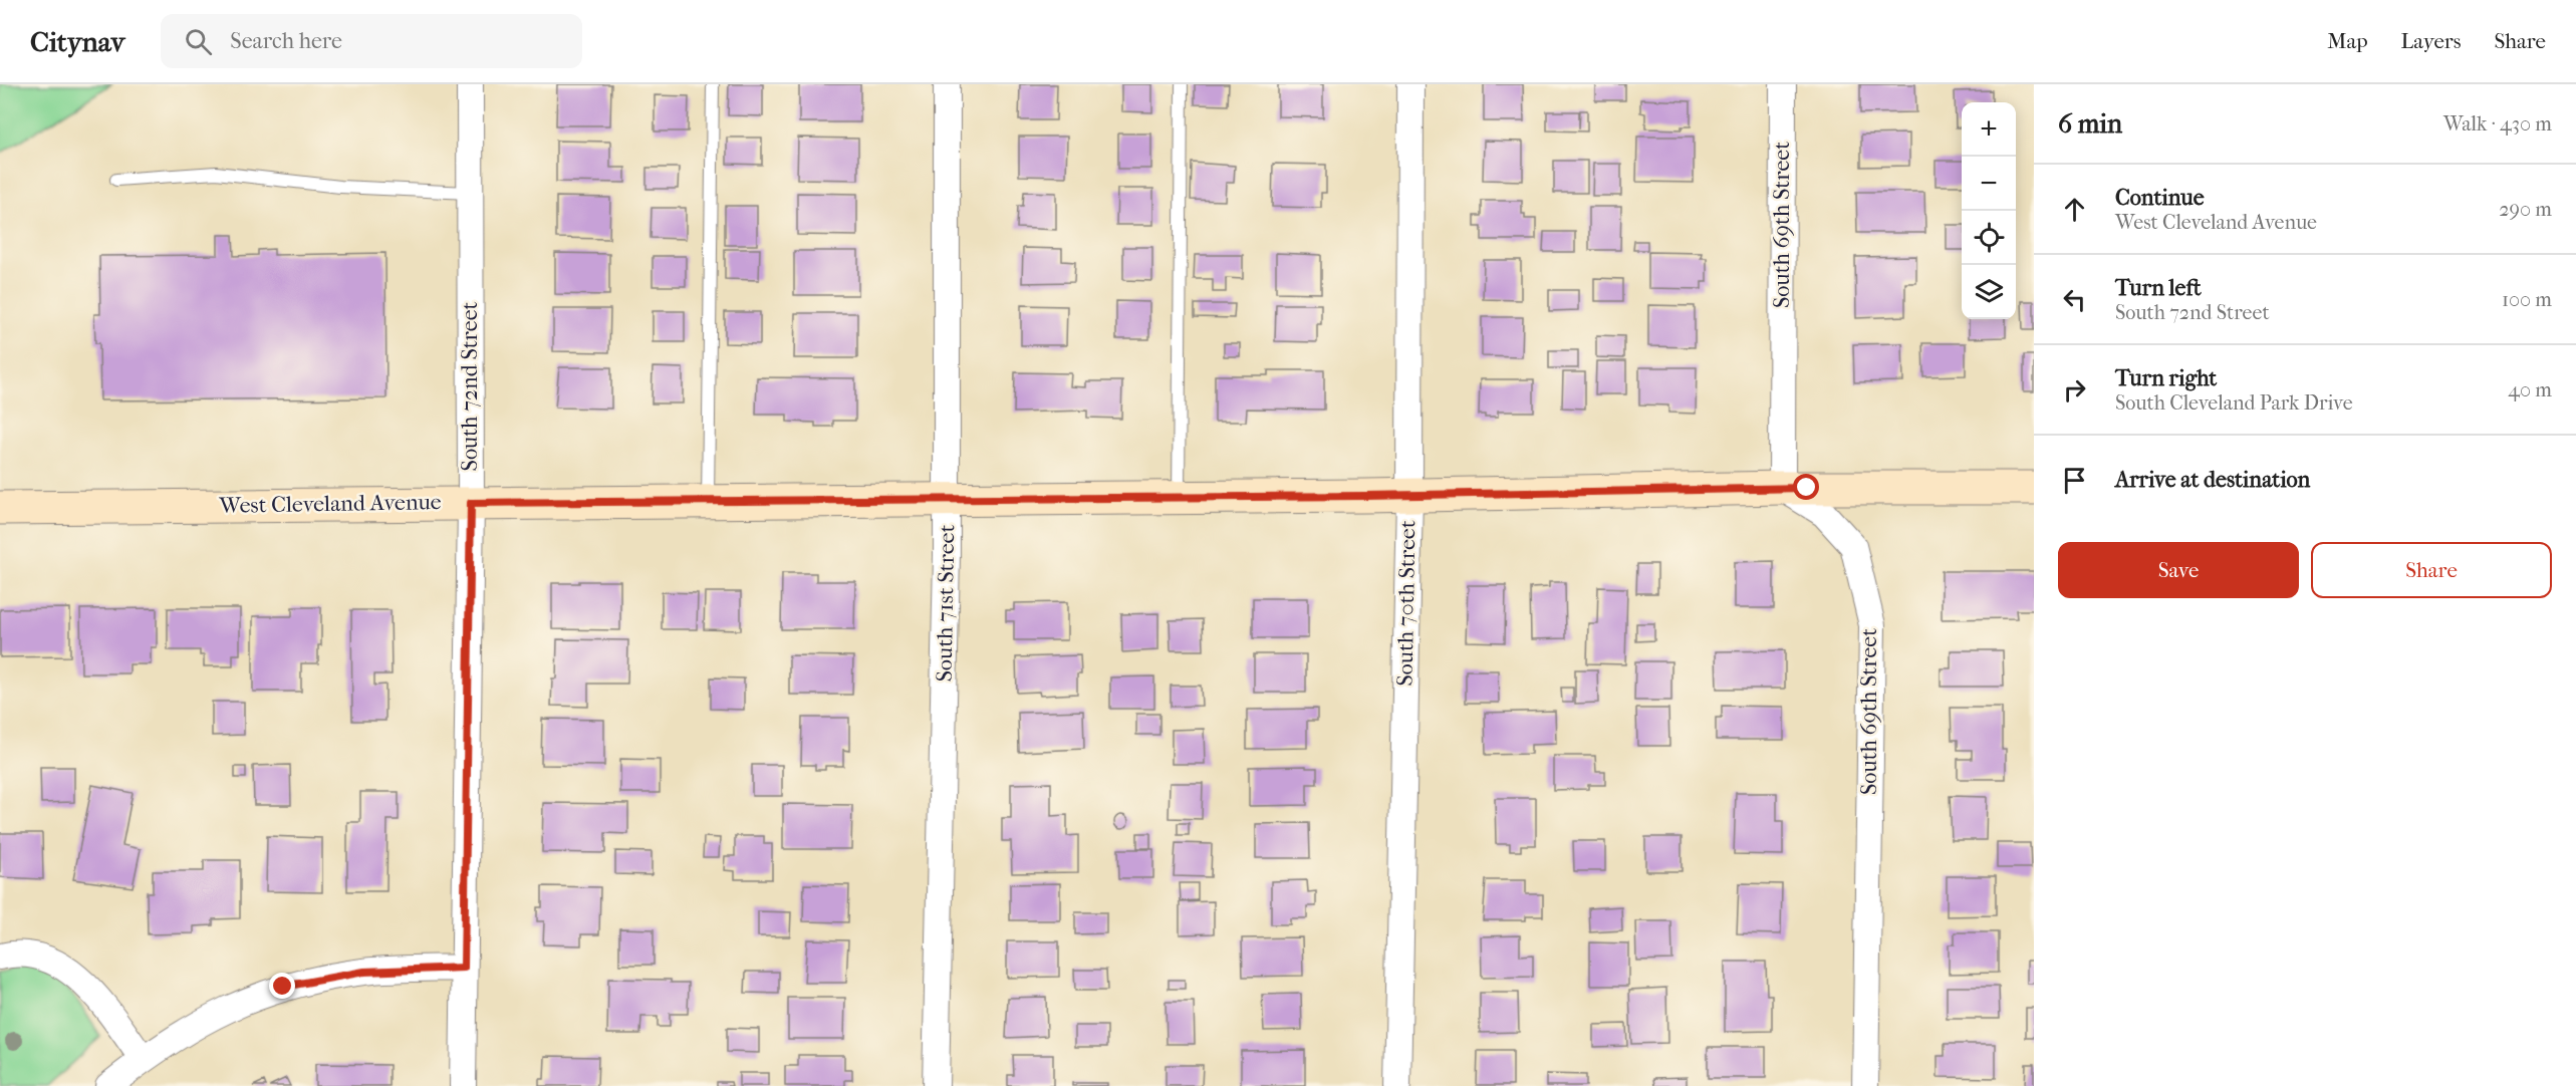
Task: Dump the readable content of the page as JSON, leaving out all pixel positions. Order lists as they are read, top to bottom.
{
  "streets": {
    "street": [
      "South 69th Street",
      "South 72nd Street",
      "West Cleveland Avenue",
      "South 71st Street",
      "South 70th Street"
    ]
  },
  "crossings": [
    ["South 69th Street", "West Cleveland Avenue"],
    ["South 72nd Street", "West Cleveland Avenue"],
    ["West Cleveland Avenue", "South 71st Street"],
    ["West Cleveland Avenue", "South 70th Street"]
  ],
  "page": {
    "header": "Citynav",
    "search": "Search here",
    "nav": ["Map", "Layers", "Share"],
    "heading": ["6 min", "Walk · 430 m"],
    "map_buttons": ["+", "−"],
    "list": [
      ["Continue", "West Cleveland Avenue", "290 m"],
      ["Turn left", "South 72nd Street", "100 m"],
      ["Turn right", "South Cleveland Park Drive", "40 m"],
      "Arrive at destination"
    ],
    "buttons": ["Save", "Share"]
  }
}
